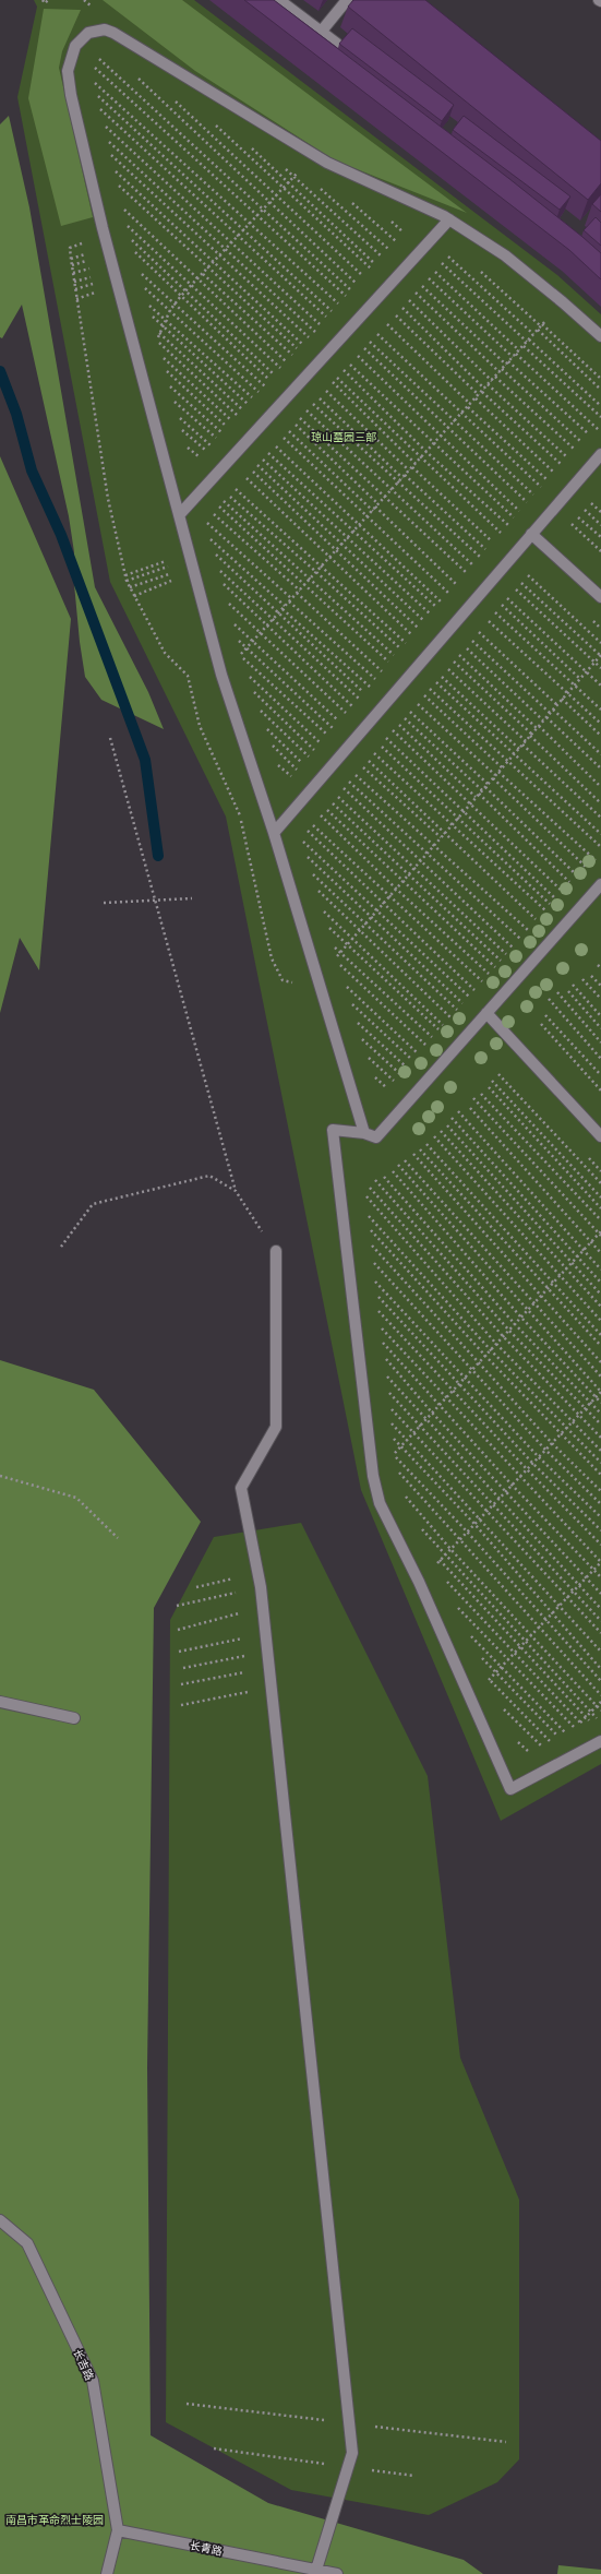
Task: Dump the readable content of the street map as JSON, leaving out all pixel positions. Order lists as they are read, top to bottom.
{
  "streets": {
    "street": ["长吉路", "长青路"]
  },
  "crossings": [
    ["长吉路", "长青路"]
  ],
  "parks": ["琼山墓园三部", "南昌市革命烈士陵园"]
}
